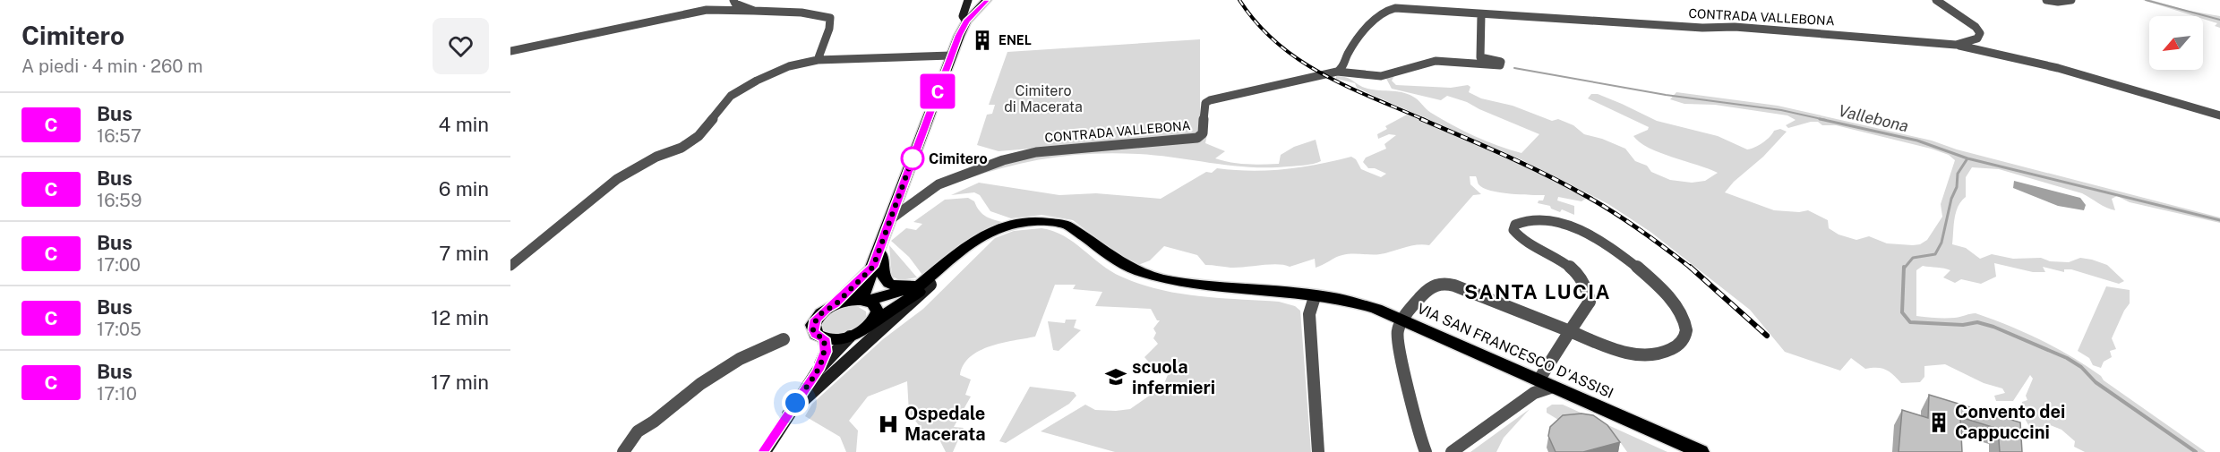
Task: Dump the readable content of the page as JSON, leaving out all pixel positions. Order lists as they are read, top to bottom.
{
  "streets": {
    "main road": ["VIA SAN FRANCESCO D'ASSISI"],
    "street": ["CONTRADA VALLEBONA"]
  },
  "districts": ["SANTA LUCIA"],
  "water": ["Vallebona"],
  "parks": ["Cimitero di Macerata"],
  "places": {
    "building": ["ENEL", "Convento dei Cappuccini"],
    "other": ["Cimitero"],
    "school or university": ["scuola infermieri"],
    "hospital": ["Ospedale Macerata"]
  },
  "lines": ["bus line C"],
  "north": "bottom left",
  "page": {
    "heading": ["Cimitero", "A piedi · 4 min · 260 m"],
    "on_map": "C",
    "list": [
      {
        "mark": "C",
        "name": "Bus",
        "note": "16:57",
        "value": "4 min"
      },
      {
        "mark": "C",
        "name": "Bus",
        "note": "16:59",
        "value": "6 min"
      },
      {
        "mark": "C",
        "name": "Bus",
        "note": "17:00",
        "value": "7 min"
      },
      {
        "mark": "C",
        "name": "Bus",
        "note": "17:05",
        "value": "12 min"
      },
      {
        "mark": "C",
        "name": "Bus",
        "note": "17:10",
        "value": "17 min"
      }
    ]
  }
}
